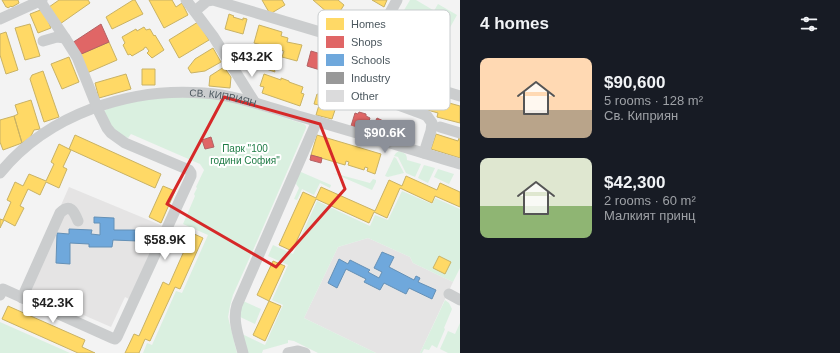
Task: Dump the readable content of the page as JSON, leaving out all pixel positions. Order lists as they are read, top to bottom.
{
  "streets": {
    "street": ["СВ. КИПРИЯН"]
  },
  "parks": ["Парк \"100 години София\""],
  "legend": [
    "Homes",
    "Shops",
    "Schools",
    "Industry",
    "Other"
  ],
  "page": {
    "heading": "4 homes",
    "price": [
      "$43.2K",
      "$90.6K",
      "$58.9K",
      "$42.3K"
    ],
    "list": [
      {
        "name": "$90,600",
        "note": "5 rooms · 128 m² · Св. Киприян"
      },
      {
        "name": "$42,300",
        "note": "2 rooms · 60 m² · Малкият принц"
      }
    ]
  }
}
